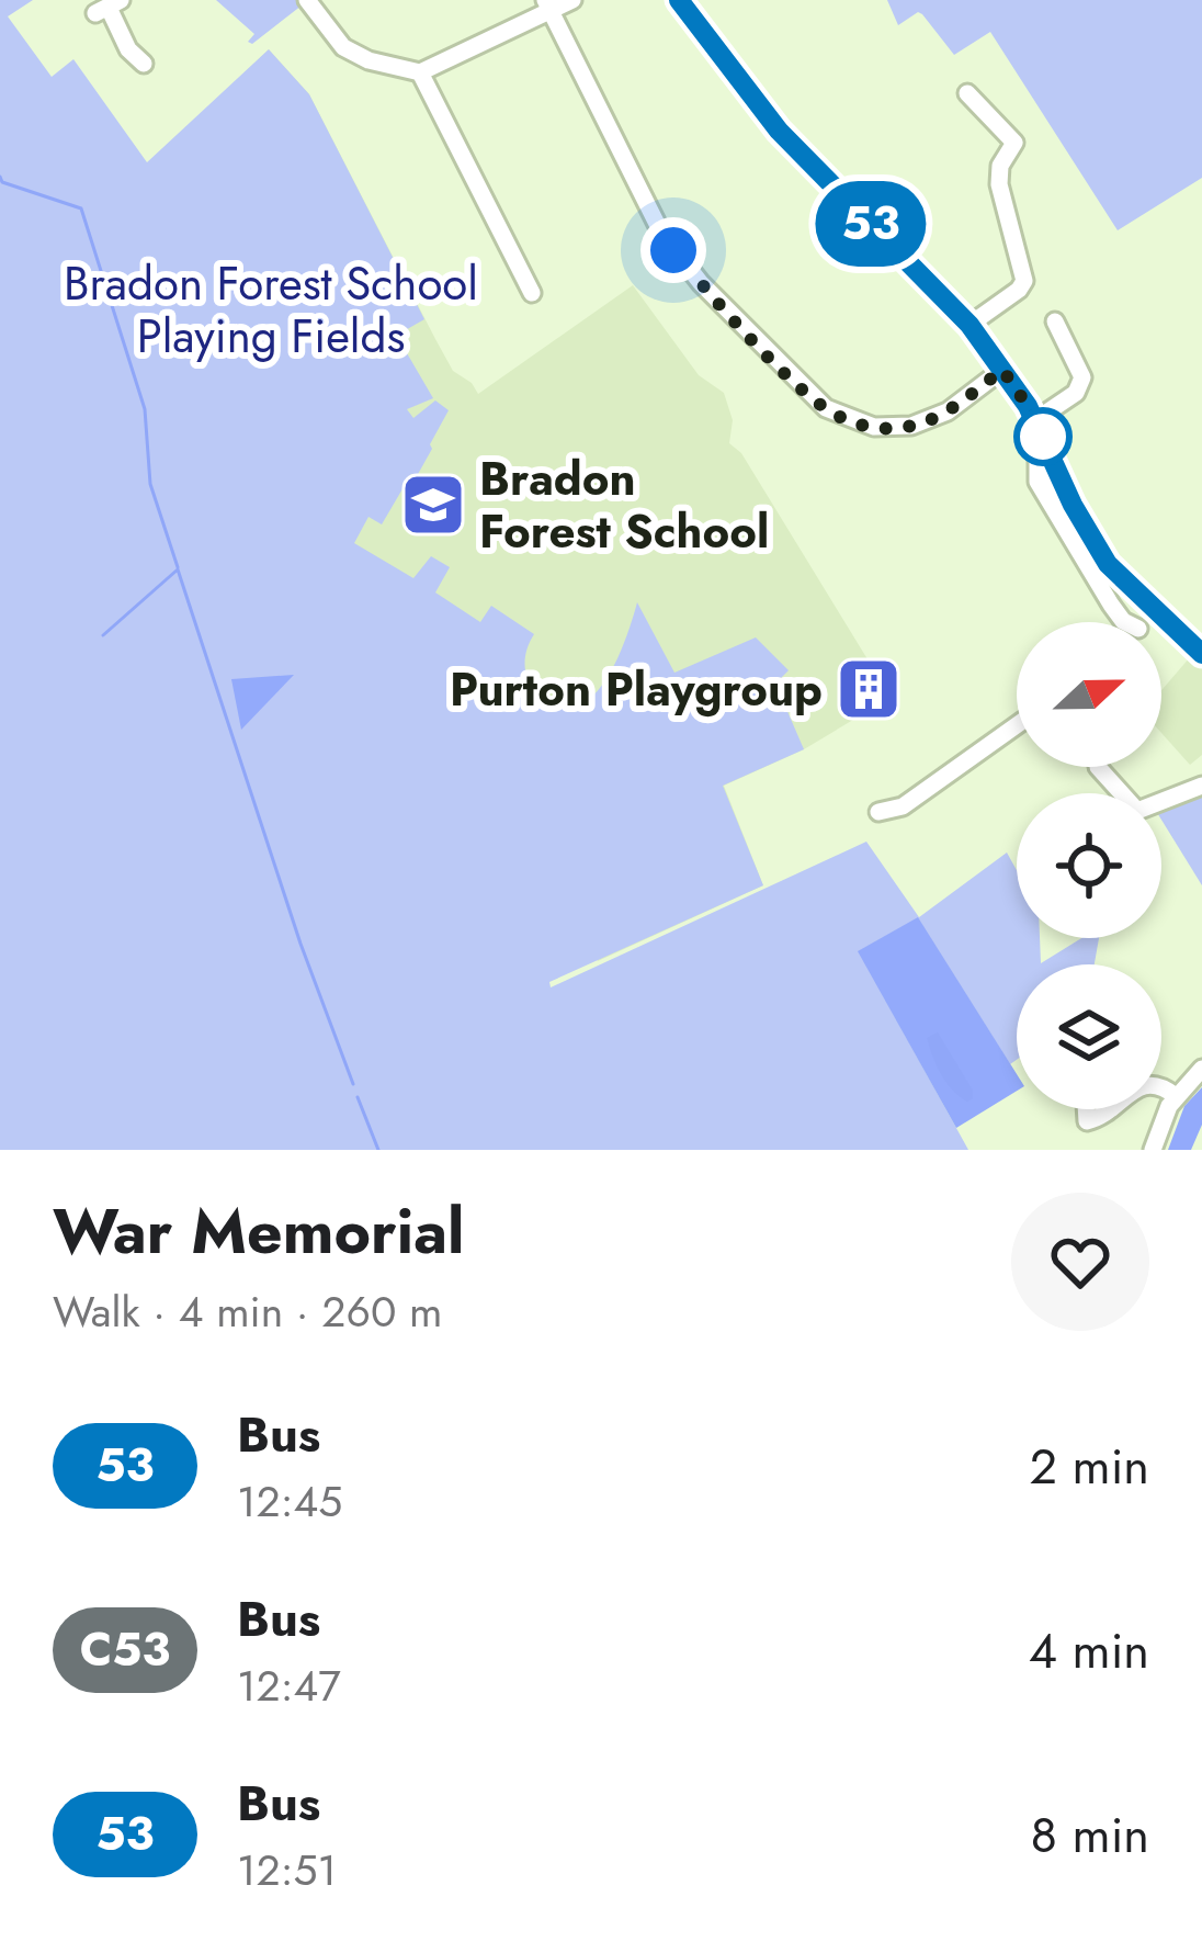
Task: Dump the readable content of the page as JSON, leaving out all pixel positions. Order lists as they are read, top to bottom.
{
  "parks": ["Bradon Forest School Playing Fields"],
  "places": {
    "school or university": ["Bradon Forest School"],
    "building": ["Purton Playgroup"]
  },
  "lines": ["bus line 53"],
  "north": "right",
  "page": {
    "on_map": "53",
    "heading": ["War Memorial", "Walk · 4 min · 260 m"],
    "list": [
      {
        "mark": "53",
        "name": "Bus",
        "note": "12:45",
        "value": "2 min"
      },
      {
        "mark": "C53",
        "name": "Bus",
        "note": "12:47",
        "value": "4 min"
      },
      {
        "mark": "53",
        "name": "Bus",
        "note": "12:51",
        "value": "8 min"
      }
    ]
  }
}
